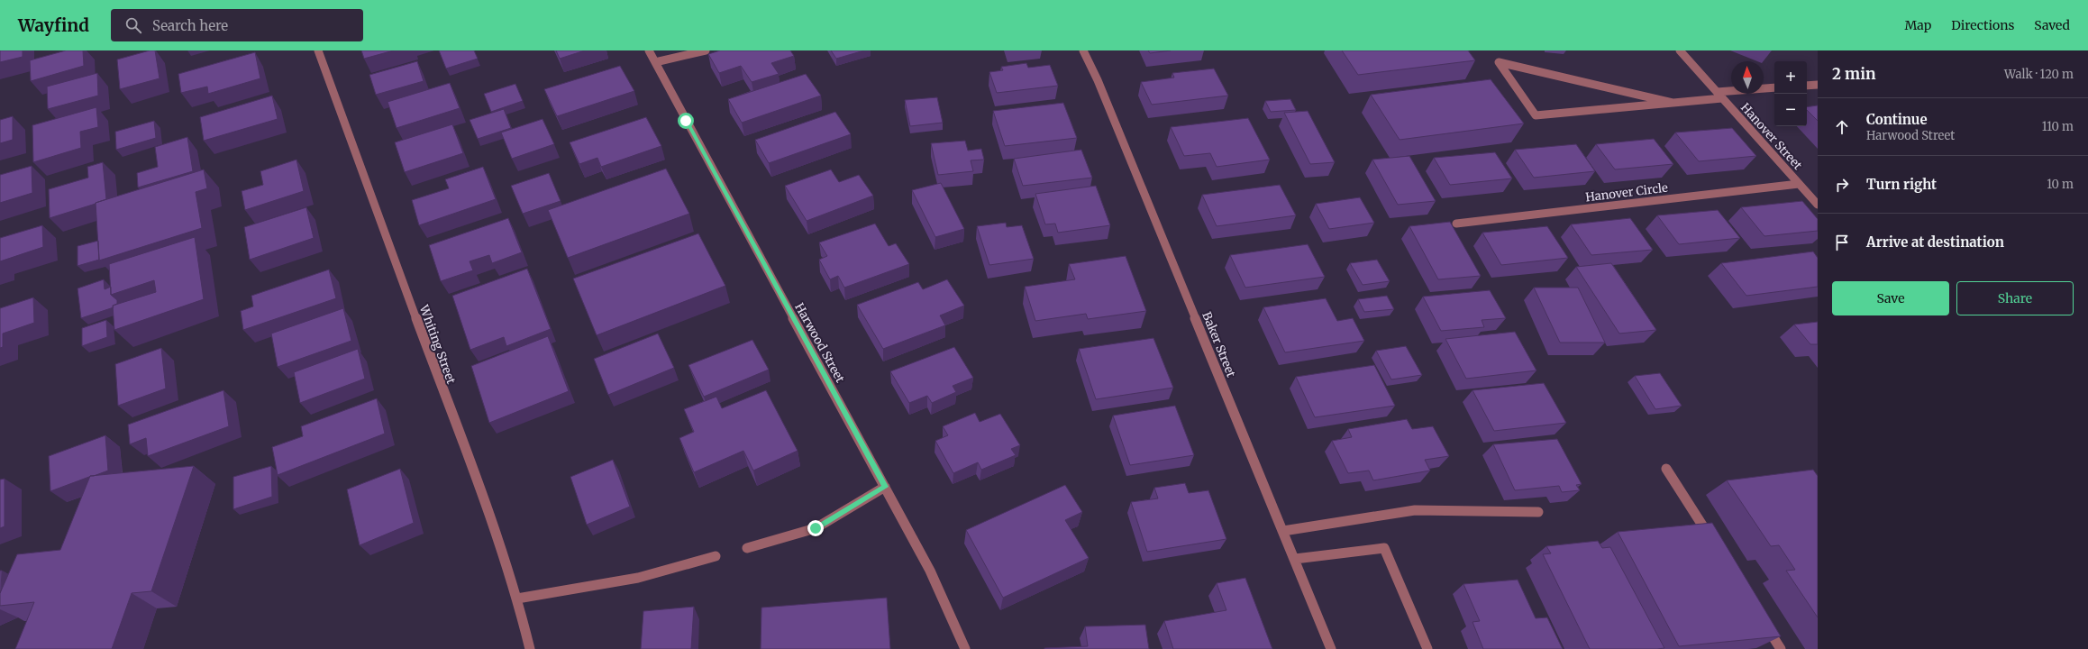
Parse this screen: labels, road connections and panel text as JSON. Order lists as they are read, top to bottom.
{
  "streets": {
    "street": [
      "Hanover Street",
      "Hanover Circle",
      "Harwood Street",
      "Whiting Street",
      "Baker Street"
    ]
  },
  "crossings": [
    ["Hanover Street", "Hanover Circle"]
  ],
  "north": "top",
  "page": {
    "header": "Wayfind",
    "search": "Search here",
    "nav": ["Map", "Directions", "Saved"],
    "heading": ["2 min", "Walk · 120 m"],
    "map_buttons": ["+", "−"],
    "list": [
      ["Continue", "Harwood Street", "110 m"],
      ["Turn right", "10 m"],
      "Arrive at destination"
    ],
    "buttons": ["Save", "Share"]
  }
}
